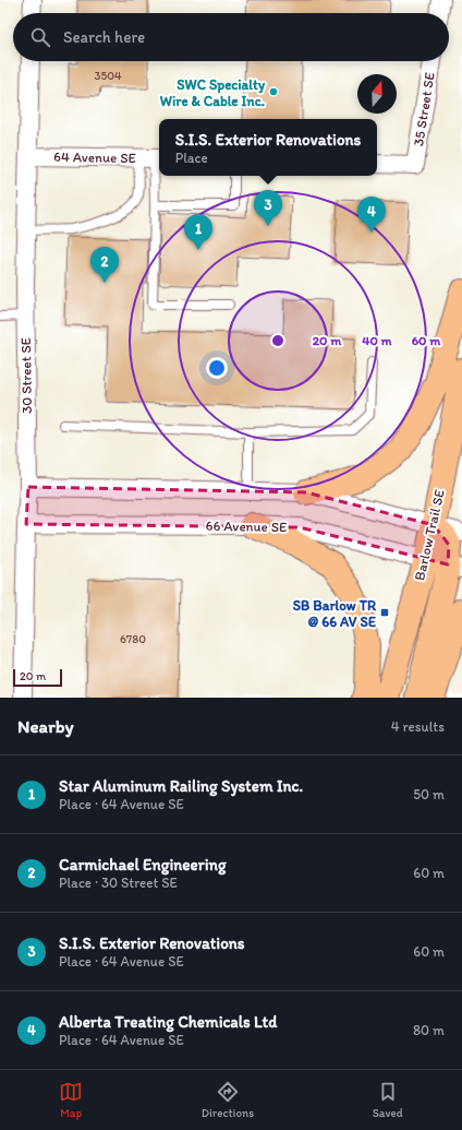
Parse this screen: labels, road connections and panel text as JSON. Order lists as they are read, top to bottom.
{
  "streets": {
    "main road": ["Barlow Trail SE"],
    "street": [
      "35 Street SE",
      "64 Avenue SE",
      "30 Street SE",
      "66 Avenue SE"
    ]
  },
  "crossings": [
    ["64 Avenue SE", "30 Street SE"],
    ["30 Street SE", "66 Avenue SE"],
    ["66 Avenue SE", "Barlow Trail SE"]
  ],
  "places": {
    "other": ["SWC Specialty Wire & Cable Inc."],
    "transit": ["SB Barlow TR @ 66 AV SE"]
  },
  "house_numbers": ["3504", "6780"],
  "scale_bar": "20 m",
  "north": "top",
  "page": {
    "search": "Search here",
    "popup": ["S.I.S. Exterior Renovations", "Place"],
    "pins": [
      "3",
      "4",
      "1",
      "2"
    ],
    "scale": "20 m",
    "heading": ["Nearby", "4 results"],
    "list": [
      {
        "mark": "1",
        "name": "Star Aluminum Railing System Inc.",
        "note": "Place · 64 Avenue SE",
        "value": "50 m"
      },
      {
        "mark": "2",
        "name": "Carmichael Engineering",
        "note": "Place · 30 Street SE",
        "value": "60 m"
      },
      {
        "mark": "3",
        "name": "S.I.S. Exterior Renovations",
        "note": "Place · 64 Avenue SE",
        "value": "60 m"
      },
      {
        "mark": "4",
        "name": "Alberta Treating Chemicals Ltd",
        "note": "Place · 64 Avenue SE",
        "value": "80 m"
      }
    ],
    "nav": ["Map", "Directions", "Saved"]
  },
  "rings": ["20 m", "40 m", "60 m"]
}
